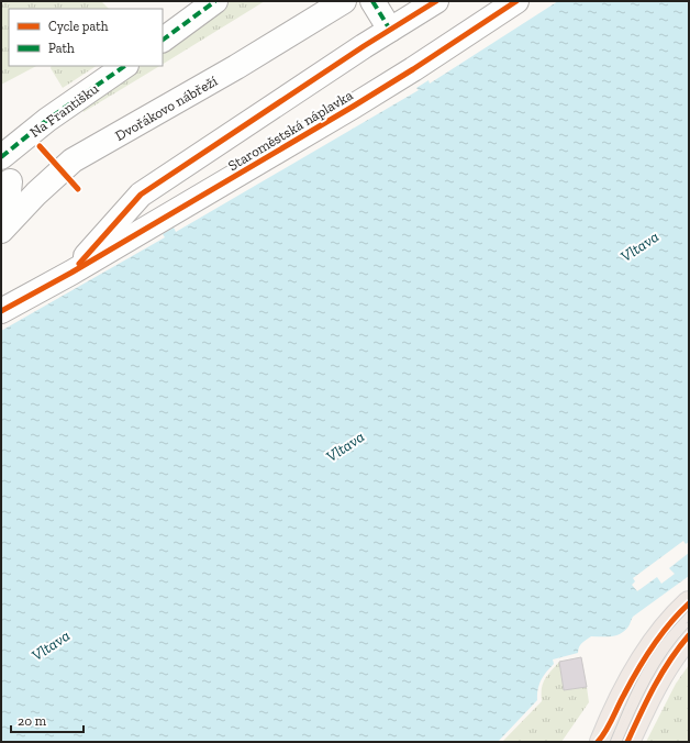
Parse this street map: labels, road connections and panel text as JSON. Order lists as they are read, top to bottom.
{
  "streets": {
    "street": ["Dvořákovo nábřeží", "Na Františku", "Staroměstská náplavka"]
  },
  "water": ["Vltava"],
  "legend": ["Cycle path", "Path"],
  "scale_bar": "20 m"
}
